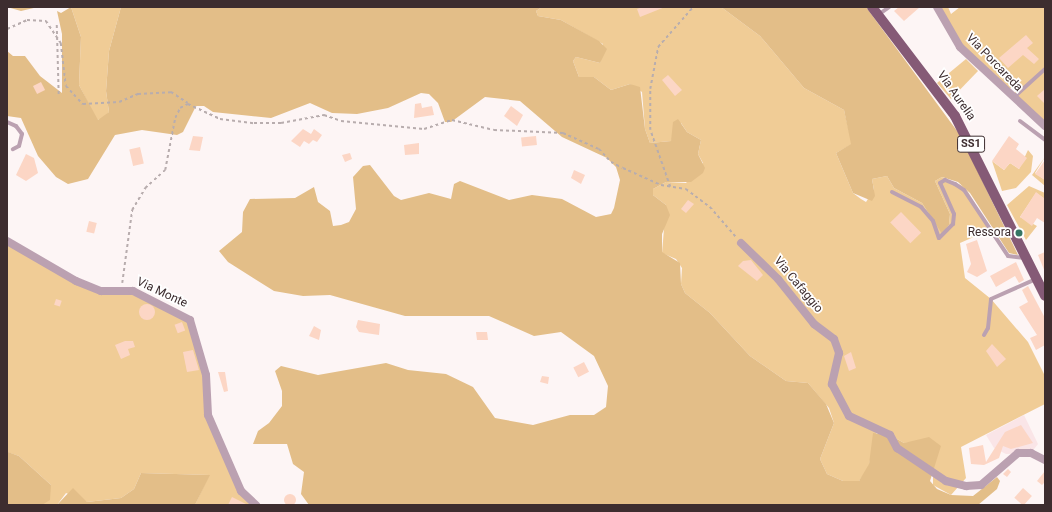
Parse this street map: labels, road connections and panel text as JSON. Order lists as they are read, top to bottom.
{
  "streets": {
    "main road": ["Via Aurelia", "SS1"],
    "street": ["Via Porcareda", "Via Cafaggio", "Via Monte"]
  },
  "places": ["Ressora"]
}
